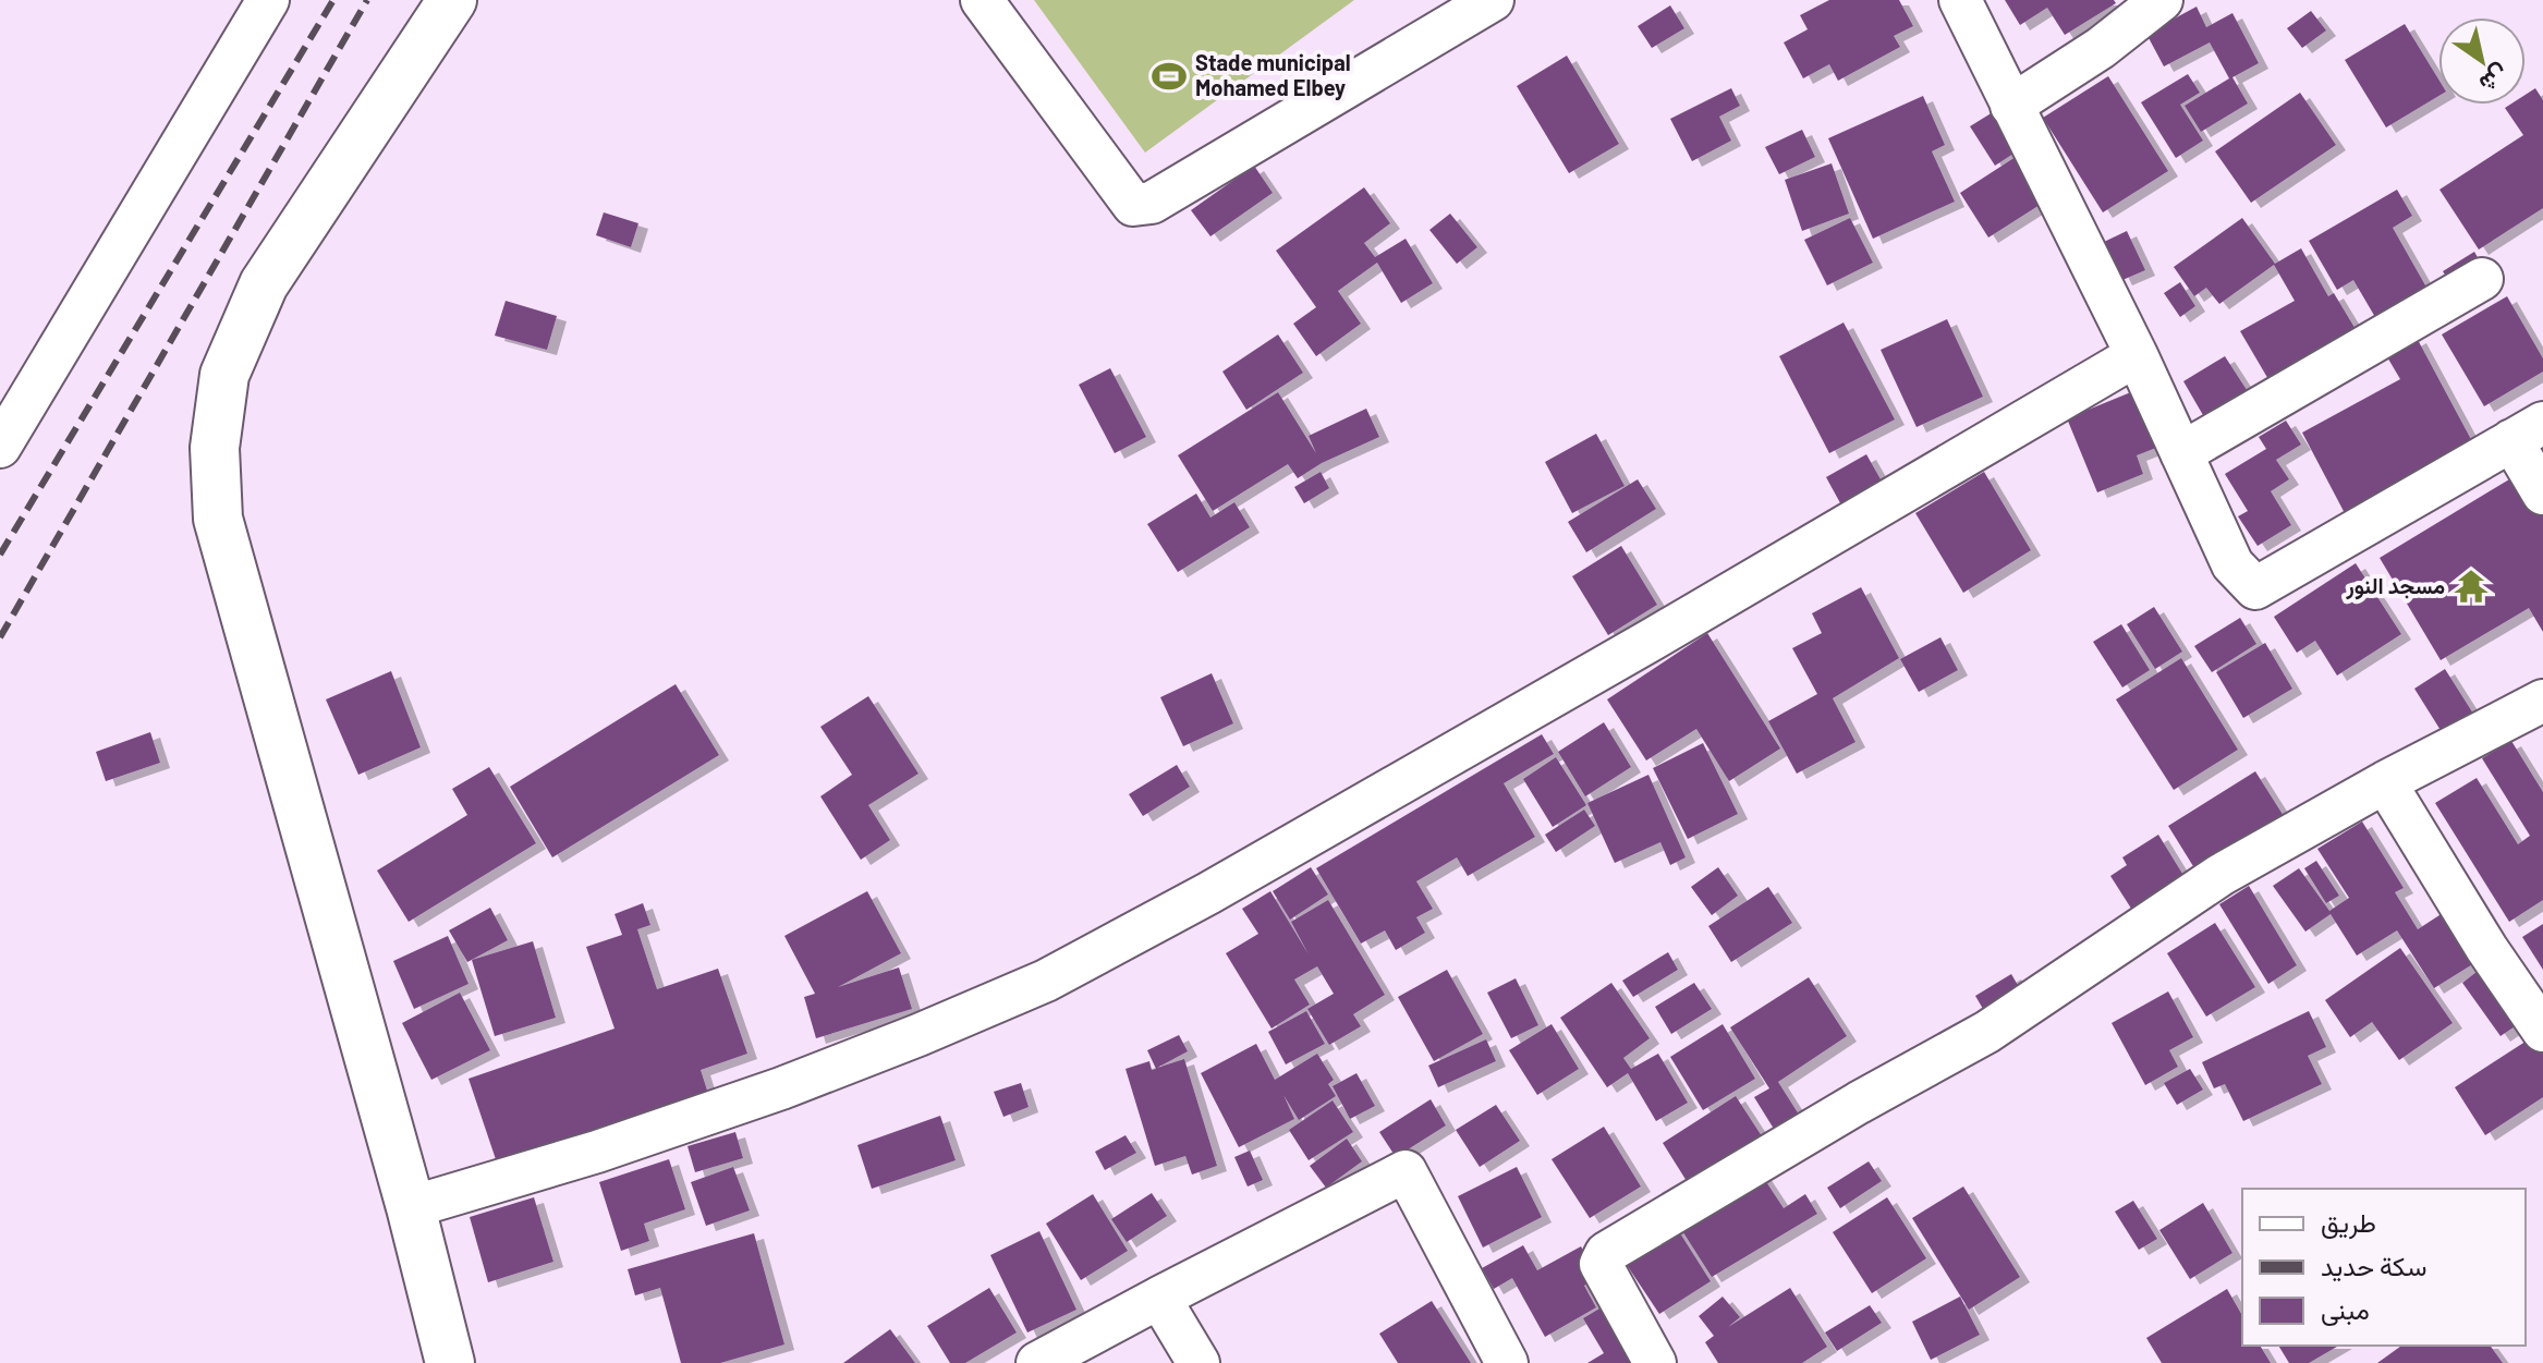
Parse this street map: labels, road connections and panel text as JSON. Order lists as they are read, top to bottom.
{
  "places": {
    "sports": ["Stade municipal Mohamed Elbey"],
    "temple": ["مسجد النور"]
  },
  "legend": ["طريق", "سكة حديد", "مبنى"],
  "north": "bottom right"
}
